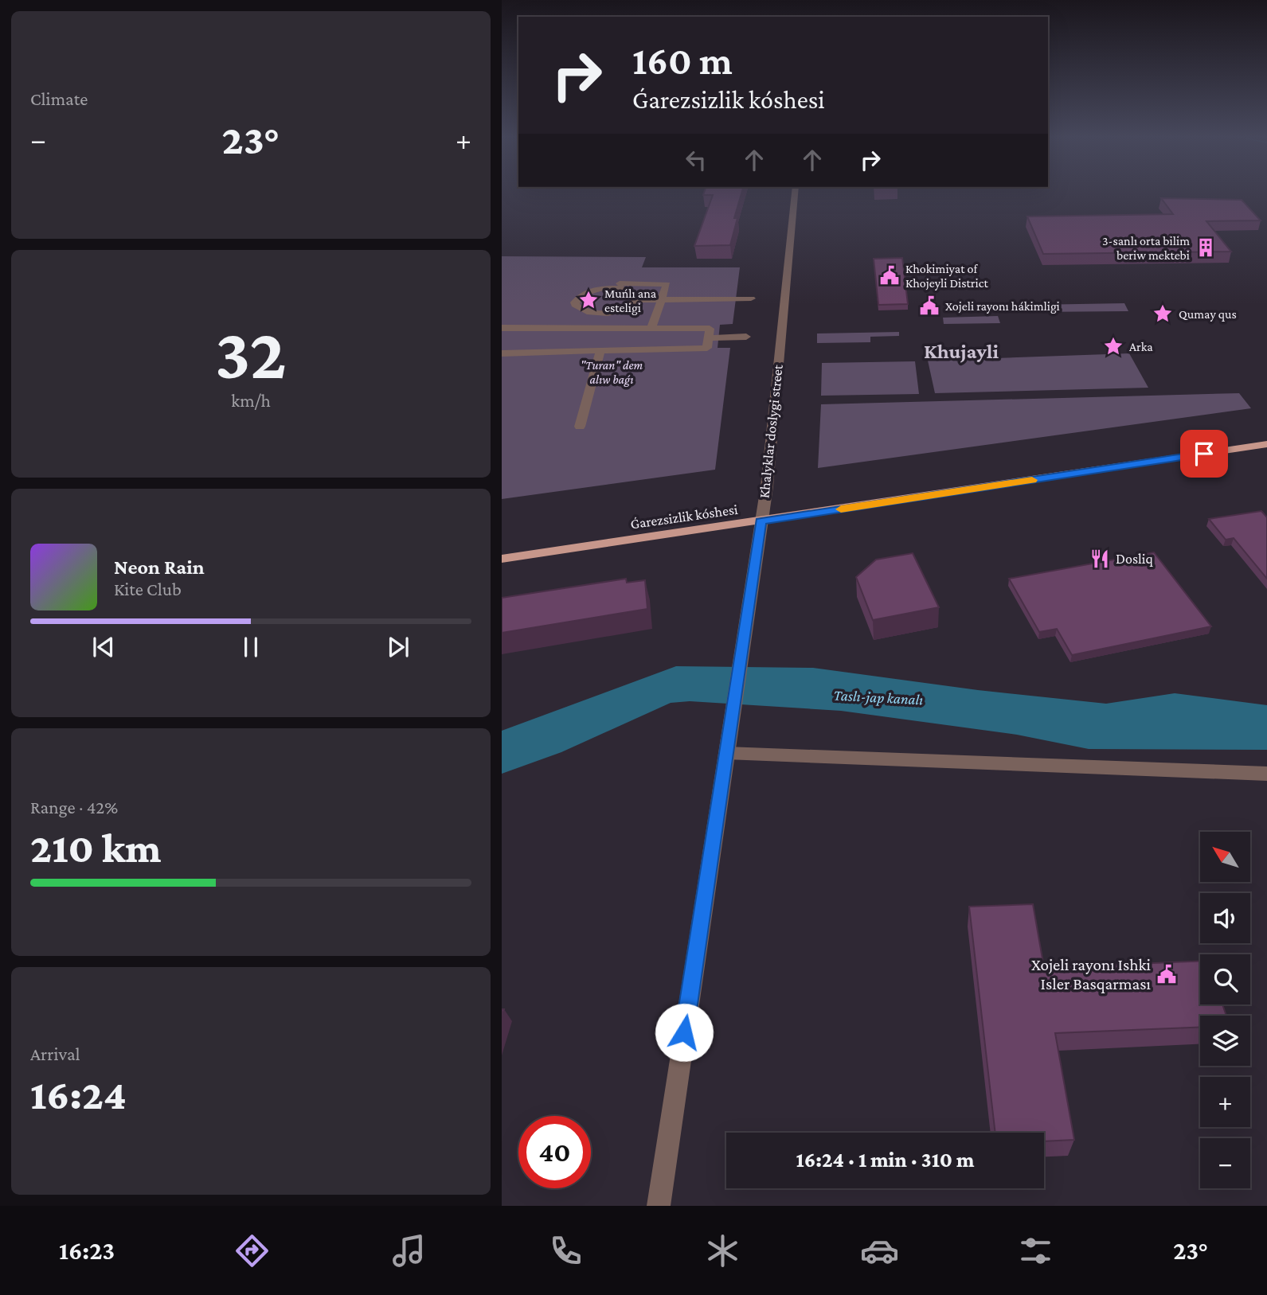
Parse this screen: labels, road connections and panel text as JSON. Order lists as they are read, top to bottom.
{
  "streets": {
    "main road": ["Ǵarezsizlik kóshesi"],
    "street": ["Khalyklar doslygi street"]
  },
  "crossings": [
    ["Khalyklar doslygi street", "Ǵarezsizlik kóshesi"]
  ],
  "districts": ["Khujayli"],
  "water": ["Taslı-jap kanalı"],
  "parks": ["\"Turan\" dem alıw baǵı"],
  "places": {
    "building": ["3-sanlı orta bilim beriw mektebi"],
    "public building": ["Khokimiyat of Khojeyli District", "Xojeli rayonı hákimligi", "Xojeli rayonı Ishki Isler Basqarması"],
    "place": ["Muńlı ana esteligi", "Qumay qus", "Arka"],
    "restaurant": ["Dosliq"]
  },
  "north": "top left",
  "page": {
    "tile": [
      "Climate",
      ["32", "km/h"],
      ["Range · 42%", "210 km"],
      ["Arrival", "16:24"]
    ],
    "turn": ["160 m", "Ǵarezsizlik kóshesi"],
    "heat": ["−", "23°", "+"],
    "song": ["Neon Rain", "Kite Club"],
    "map_buttons": ["+", "−"],
    "limit": "40",
    "trip": "16:24 · 1 min · 310 m",
    "tabs": ["16:23", "23°"]
  }
}
